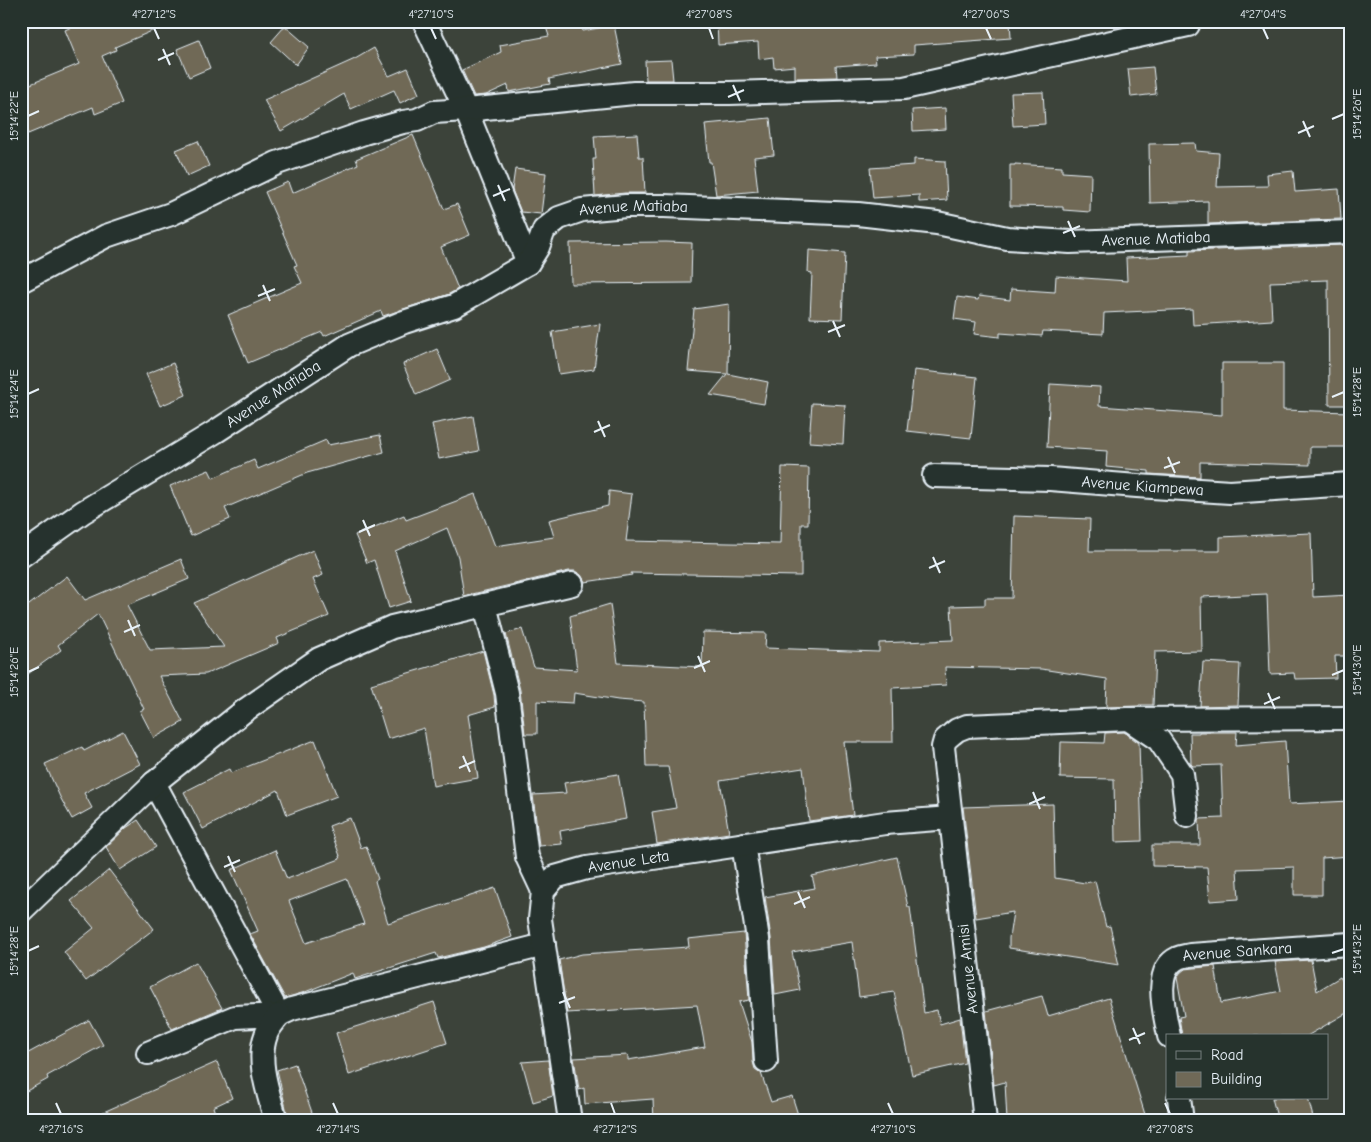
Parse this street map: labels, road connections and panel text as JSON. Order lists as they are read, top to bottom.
{
  "streets": {
    "street": [
      "Avenue Matiaba",
      "Avenue Kiampewa",
      "Avenue Leta",
      "Avenue Sankara",
      "Avenue Amisi"
    ]
  },
  "crossings": [
    ["Avenue Leta", "Avenue Amisi"]
  ],
  "legend": ["Road", "Building"],
  "coordinates": [
    "4°27'12\"S",
    "4°27'10\"S",
    "4°27'08\"S",
    "4°27'06\"S",
    "4°27'04\"S",
    "15°14'26\"E",
    "15°14'22\"E",
    "15°14'28\"E",
    "15°14'24\"E",
    "15°14'30\"E",
    "15°14'32\"E",
    "4°27'16\"S",
    "4°27'14\"S"
  ]
}
